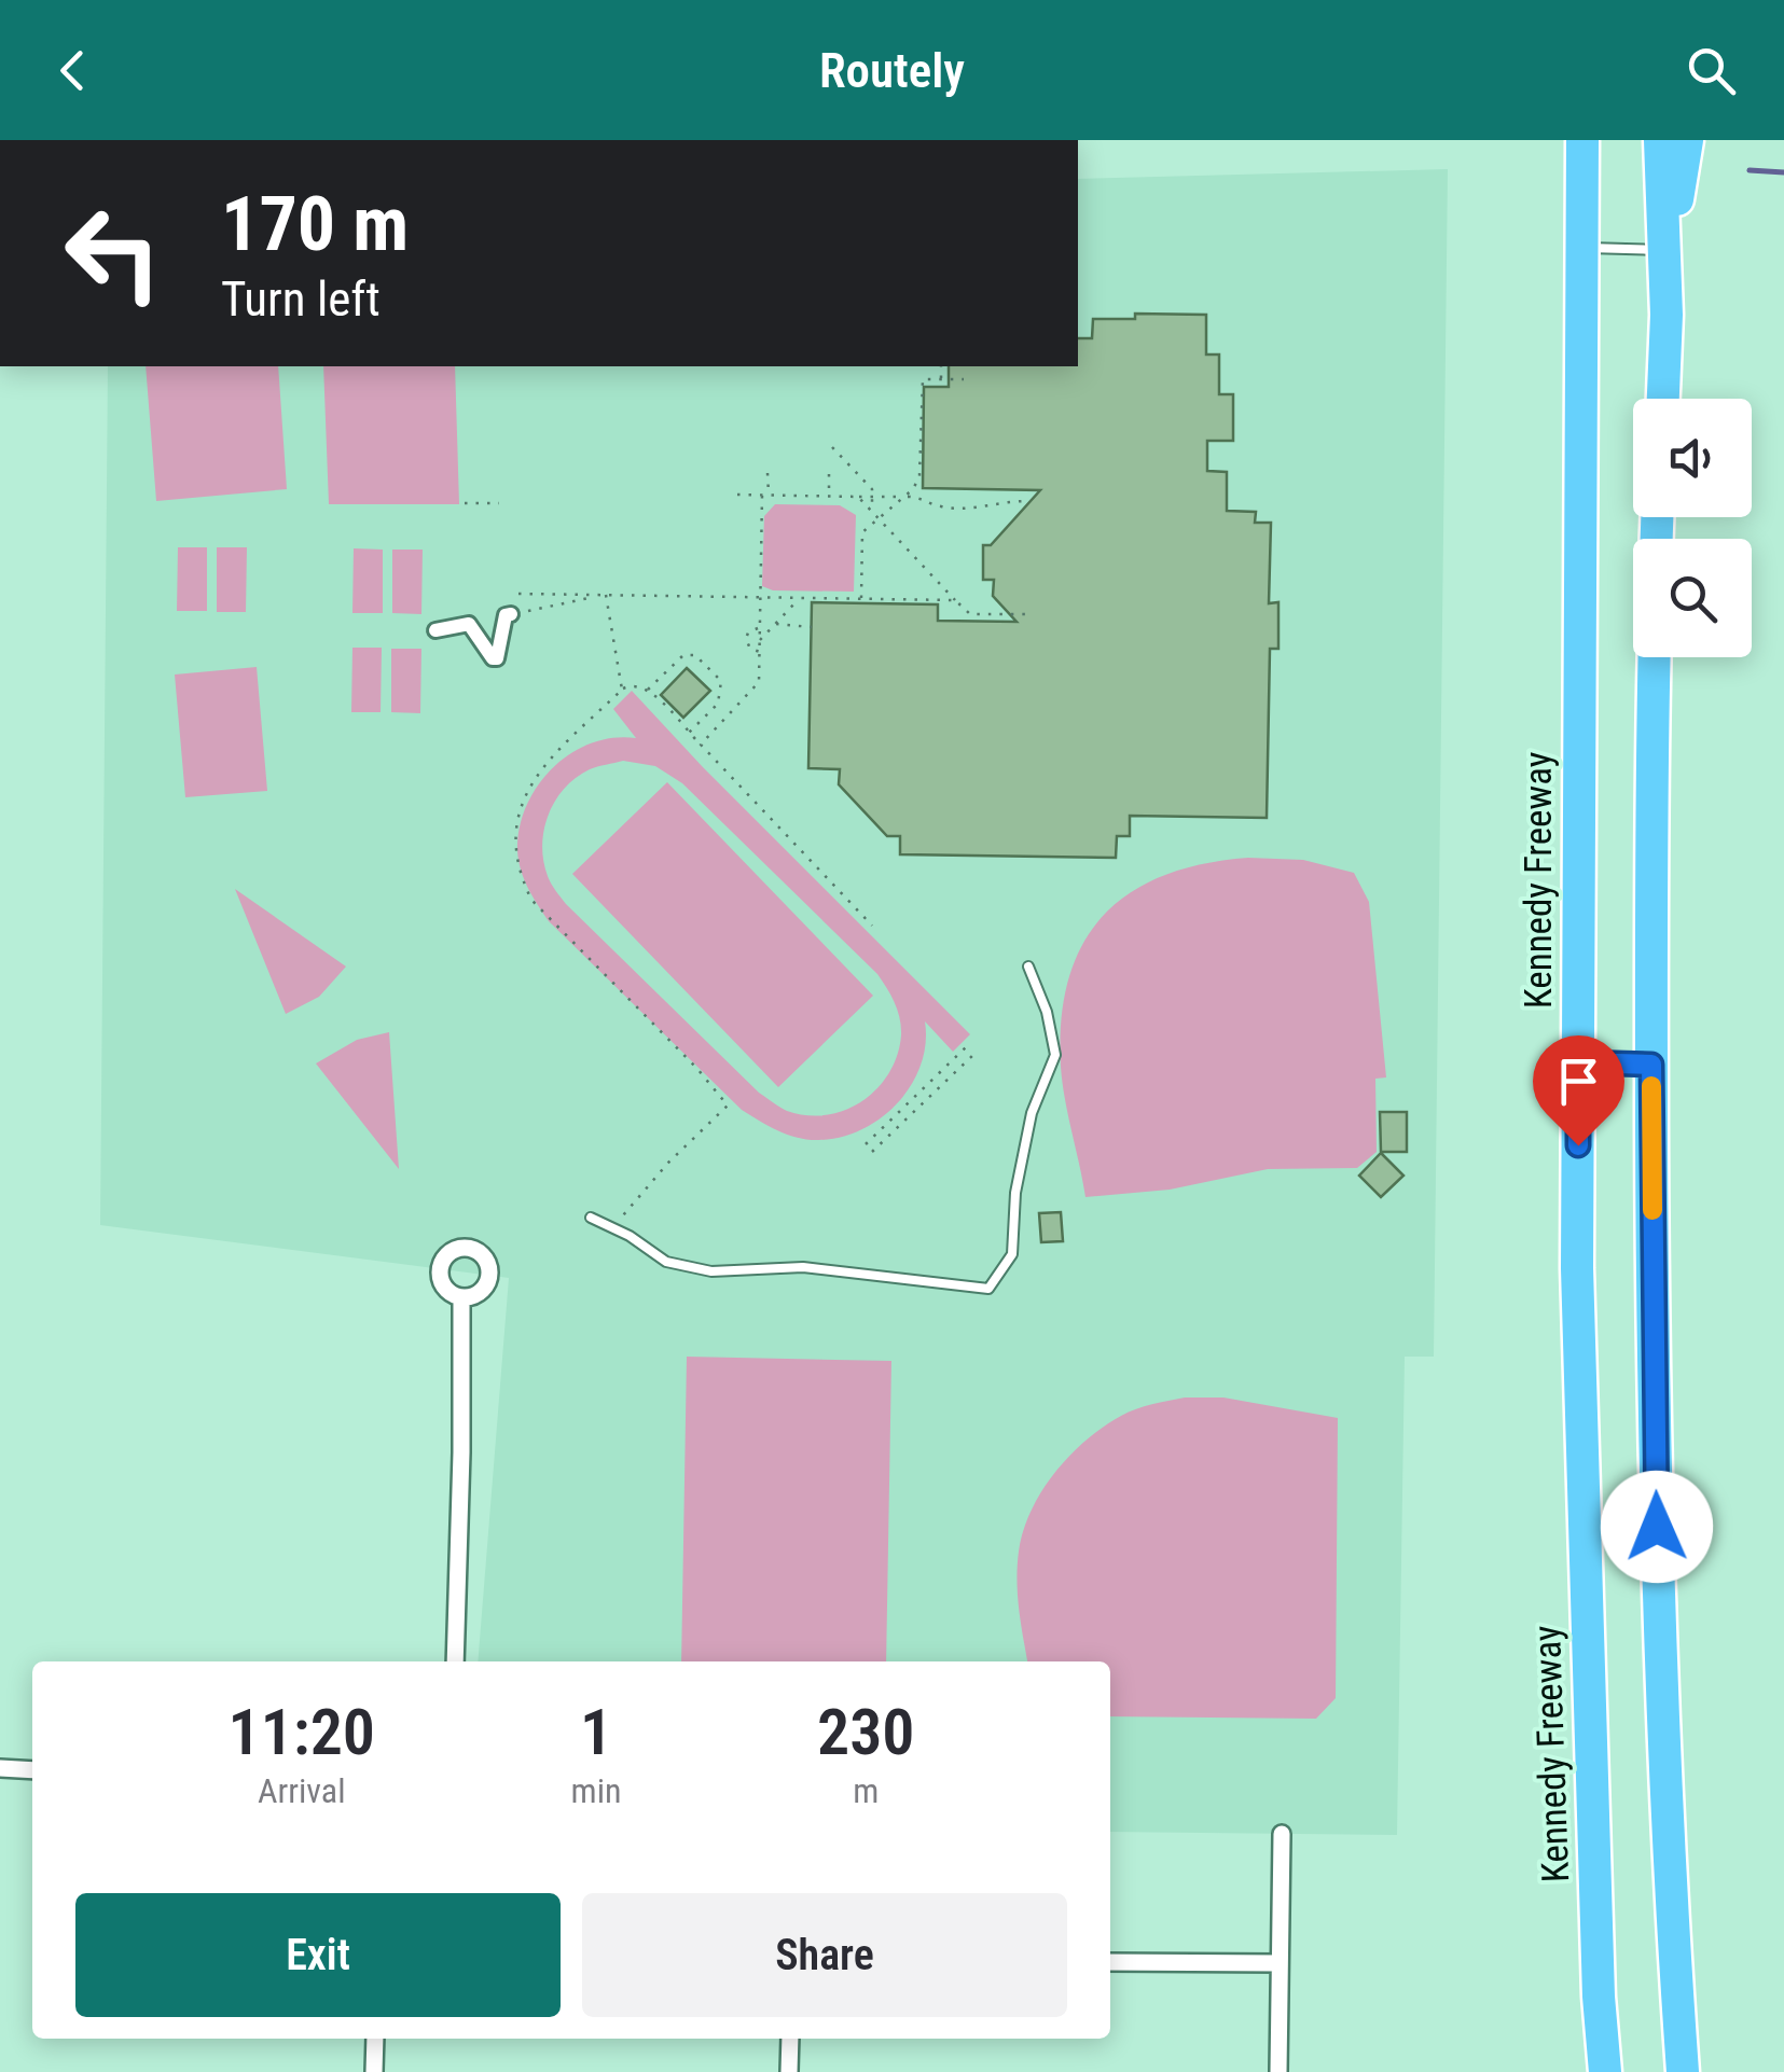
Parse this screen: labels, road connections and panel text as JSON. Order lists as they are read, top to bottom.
{
  "streets": {
    "highway": ["Kennedy Freeway"]
  },
  "page": {
    "header": "Routely",
    "turn": ["170 m", "Turn left"],
    "eta": [
      "11:20",
      "Arrival",
      "1",
      "min",
      "230",
      "m"
    ],
    "buttons": ["Exit", "Share"]
  }
}
